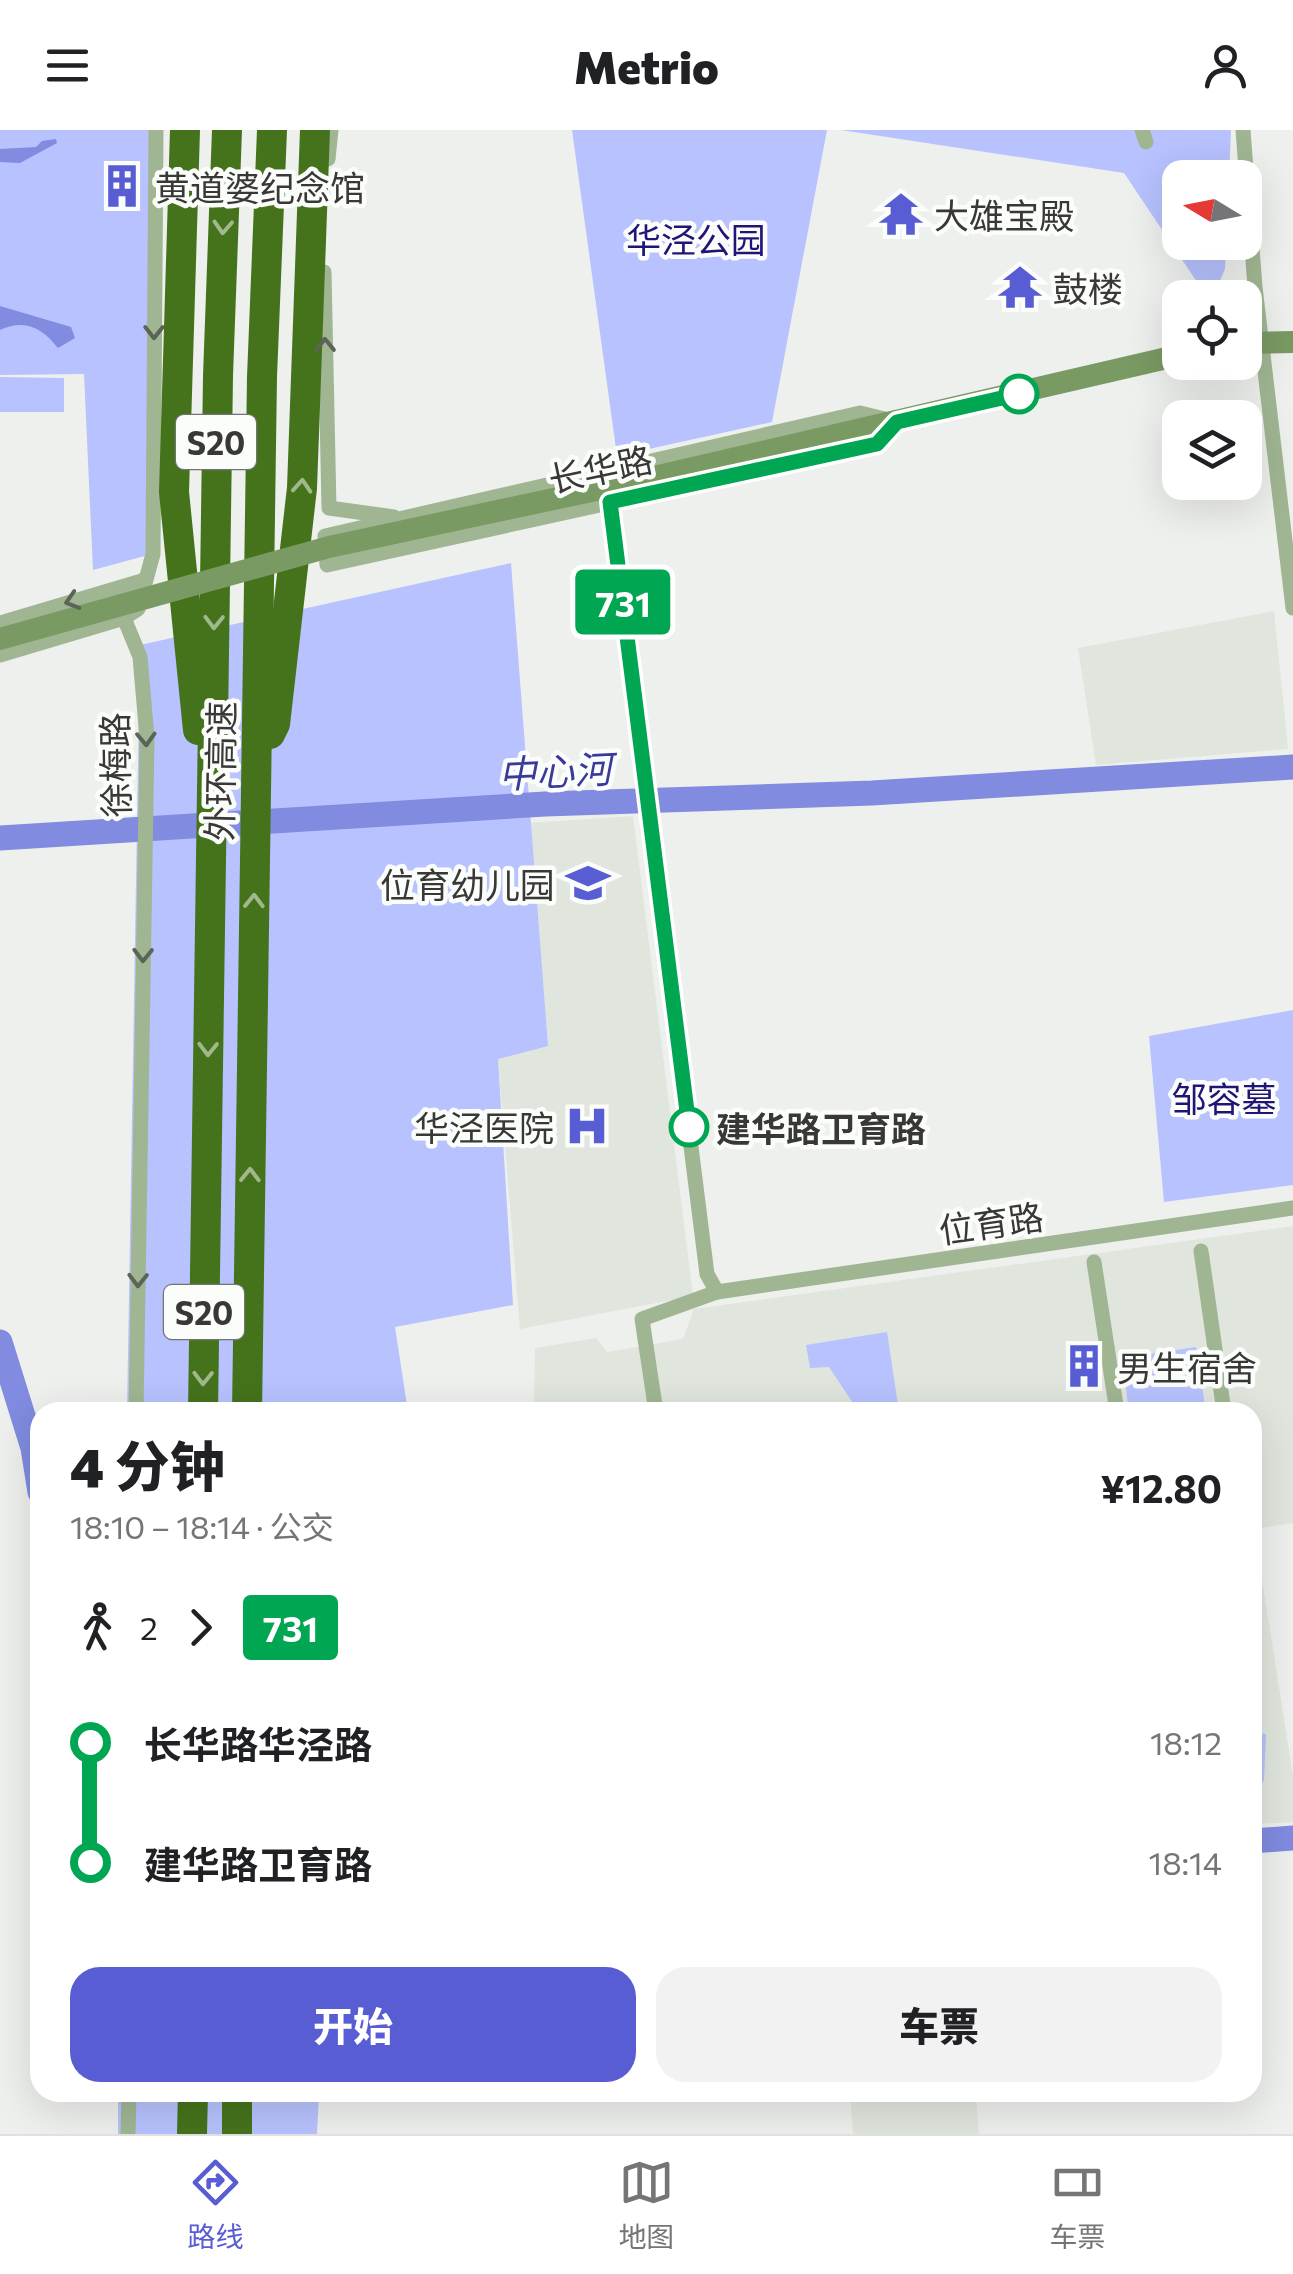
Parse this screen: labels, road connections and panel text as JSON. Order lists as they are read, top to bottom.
{
  "streets": {
    "highway": ["S20", "外环高速"],
    "street": ["长华路", "徐梅路", "位育路"]
  },
  "one_way": ["徐梅路"],
  "water": ["中心河"],
  "parks": ["华泾公园", "邹容墓"],
  "places": {
    "building": ["黄道婆纪念馆", "男生宿舍"],
    "temple": ["大雄宝殿", "鼓楼"],
    "school or university": ["位育幼儿园"],
    "hospital": ["华泾医院"],
    "other": ["建华路卫育路"]
  },
  "lines": ["bus line 731"],
  "north": "left",
  "page": {
    "header": "Metrio",
    "on_map": "731",
    "heading": ["4 分钟", "18:10 – 18:14 · 公交", "¥12.80"],
    "legs": ["2", "731"],
    "list": [
      {
        "name": "长华路华泾路",
        "value": "18:12"
      },
      {
        "name": "建华路卫育路",
        "value": "18:14"
      }
    ],
    "buttons": ["开始", "车票"],
    "tabs": ["路线", "地图", "车票"]
  }
}
